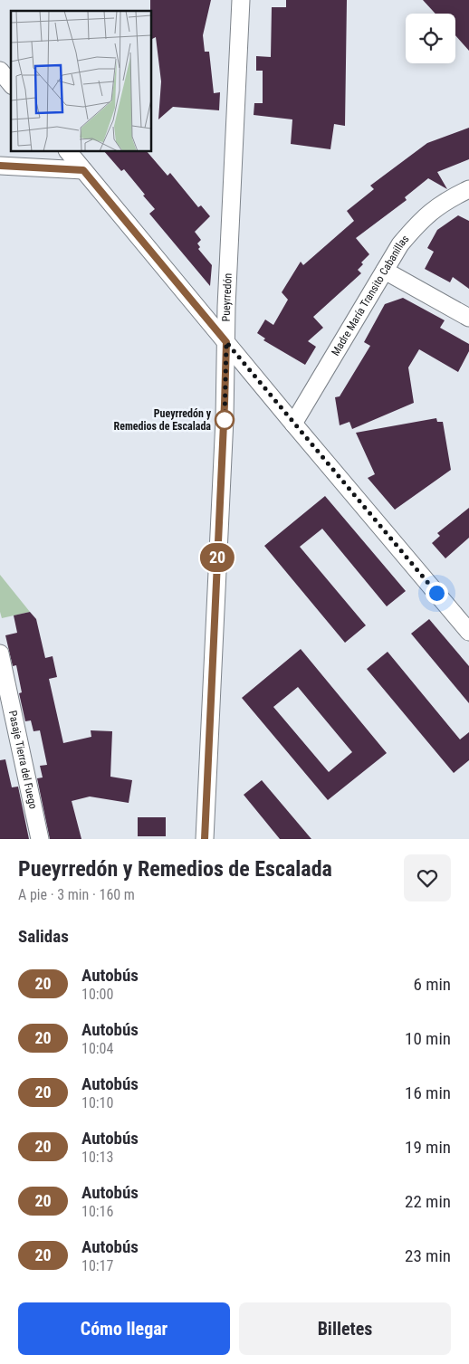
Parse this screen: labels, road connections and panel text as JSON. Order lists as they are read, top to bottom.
{
  "streets": {
    "street": ["Madre María Transito Cabanillas", "Pueyrredón", "Pasaje Tierra del Fuego"]
  },
  "places": ["Pueyrredón y Remedios de Escalada"],
  "lines": ["bus line 20"],
  "page": {
    "on_map": "20",
    "heading": [
      ["Pueyrredón y Remedios de Escalada", "A pie · 3 min · 160 m"],
      "Salidas"
    ],
    "list": [
      {
        "mark": "20",
        "name": "Autobús",
        "note": "10:00",
        "value": "6 min"
      },
      {
        "mark": "20",
        "name": "Autobús",
        "note": "10:04",
        "value": "10 min"
      },
      {
        "mark": "20",
        "name": "Autobús",
        "note": "10:10",
        "value": "16 min"
      },
      {
        "mark": "20",
        "name": "Autobús",
        "note": "10:13",
        "value": "19 min"
      },
      {
        "mark": "20",
        "name": "Autobús",
        "note": "10:16",
        "value": "22 min"
      },
      {
        "mark": "20",
        "name": "Autobús",
        "note": "10:17",
        "value": "23 min"
      }
    ],
    "buttons": ["Cómo llegar", "Billetes"]
  }
}
